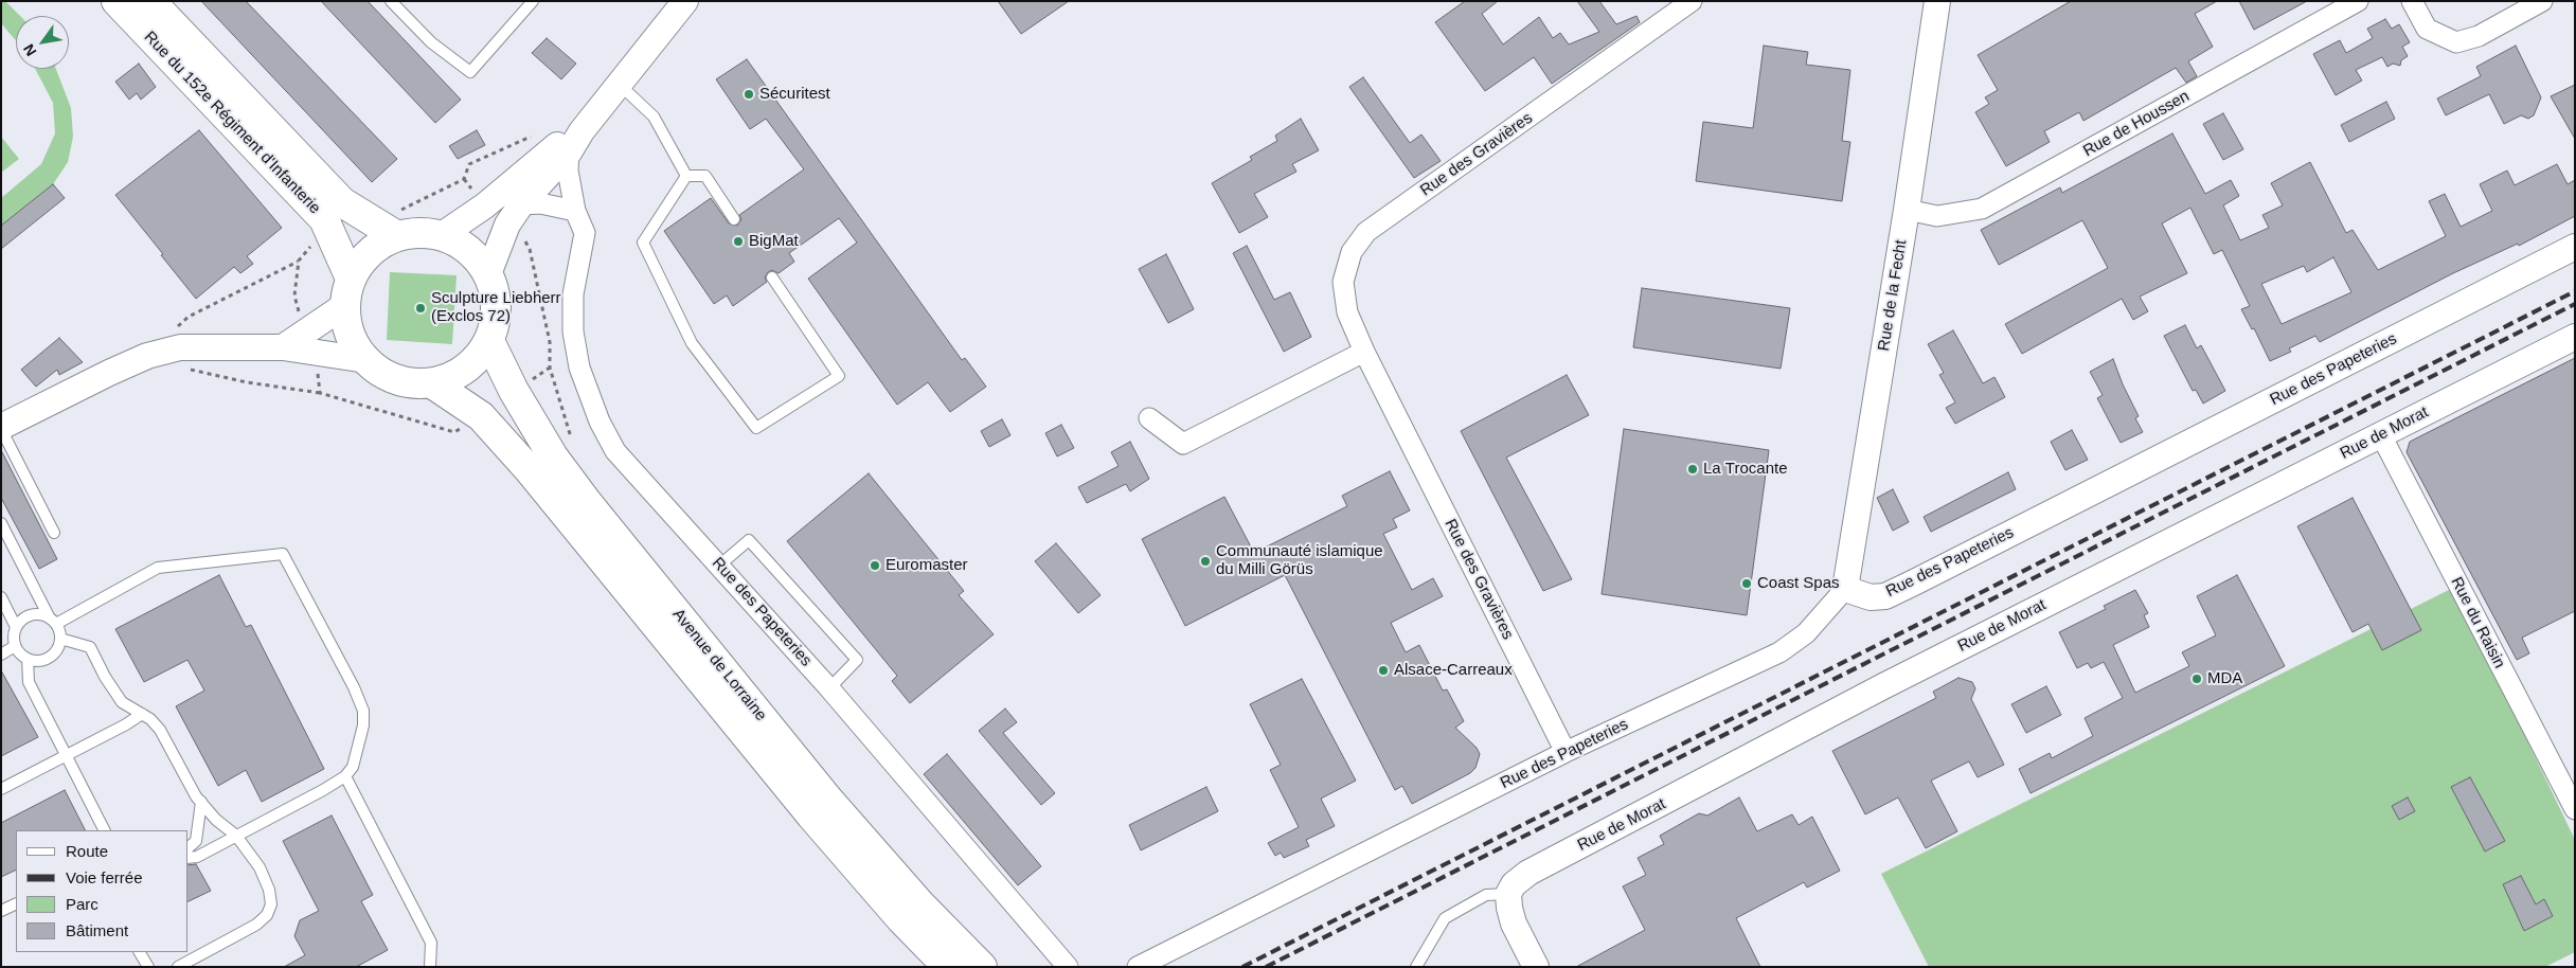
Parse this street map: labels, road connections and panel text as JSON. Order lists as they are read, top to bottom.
{
  "streets": {
    "main road": ["Rue du 152e Régiment d'Infanterie", "Avenue de Lorraine"],
    "street": [
      "Rue de Houssen",
      "Rue des Gravières",
      "Rue de la Fecht",
      "Rue des Papeteries",
      "Rue de Morat",
      "Rue du Raisin"
    ]
  },
  "crossings": [
    ["Rue du 152e Régiment d'Infanterie", "Avenue de Lorraine"],
    ["Rue de Houssen", "Rue de la Fecht"],
    ["Rue des Gravières", "Rue des Papeteries"],
    ["Rue de la Fecht", "Rue des Papeteries"],
    ["Rue de Morat", "Rue du Raisin"]
  ],
  "places": [
    "Sécuritest",
    "BigMat",
    "Sculpture Liebherr (Exclos 72)",
    "La Trocante",
    "Communauté islamique du Milli Görüs",
    "Euromaster",
    "Coast Spas",
    "Alsace-Carreaux",
    "MDA"
  ],
  "legend": [
    "Route",
    "Voie ferrée",
    "Parc",
    "Bâtiment"
  ],
  "north": "bottom left"
}
